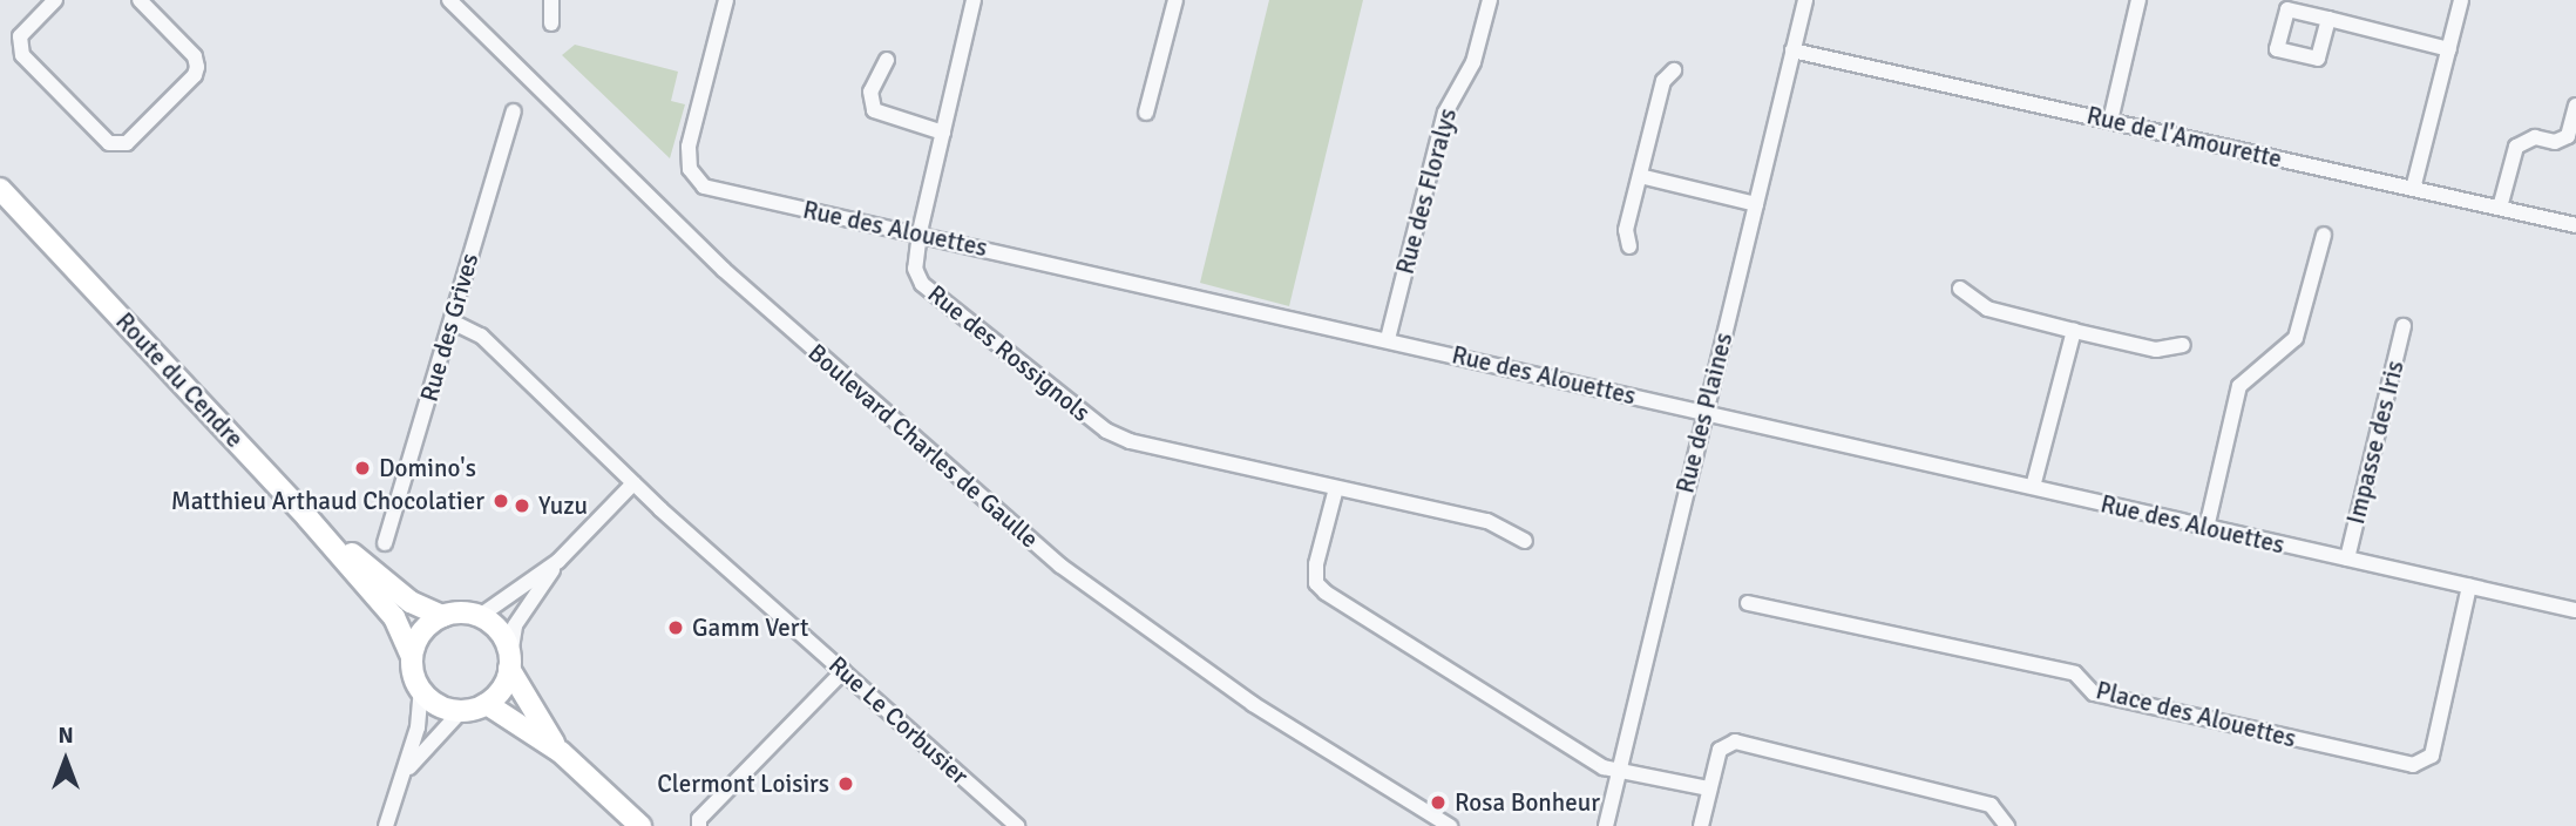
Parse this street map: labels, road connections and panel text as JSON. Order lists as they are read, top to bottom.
{
  "streets": {
    "main road": ["Route du Cendre"],
    "street": [
      "Rue de l'Amourette",
      "Rue des Floralys",
      "Rue des Alouettes",
      "Rue des Grives",
      "Rue des Rossignols",
      "Rue des Plaines",
      "Impasse des Iris",
      "Boulevard Charles de Gaulle",
      "Place des Alouettes",
      "Rue Le Corbusier"
    ]
  },
  "crossings": [
    ["Rue de l'Amourette", "Rue des Plaines"],
    ["Rue des Floralys", "Rue des Alouettes"],
    ["Rue des Alouettes", "Rue des Rossignols"],
    ["Rue des Alouettes", "Rue des Plaines"],
    ["Rue des Alouettes", "Impasse des Iris"],
    ["Rue des Alouettes", "Place des Alouettes"],
    ["Rue des Grives", "Rue Le Corbusier"]
  ],
  "places": [
    "Domino's",
    "Matthieu Arthaud Chocolatier",
    "Yuzu",
    "Gamm Vert",
    "Clermont Loisirs",
    "Rosa Bonheur"
  ],
  "north": "top"
}
